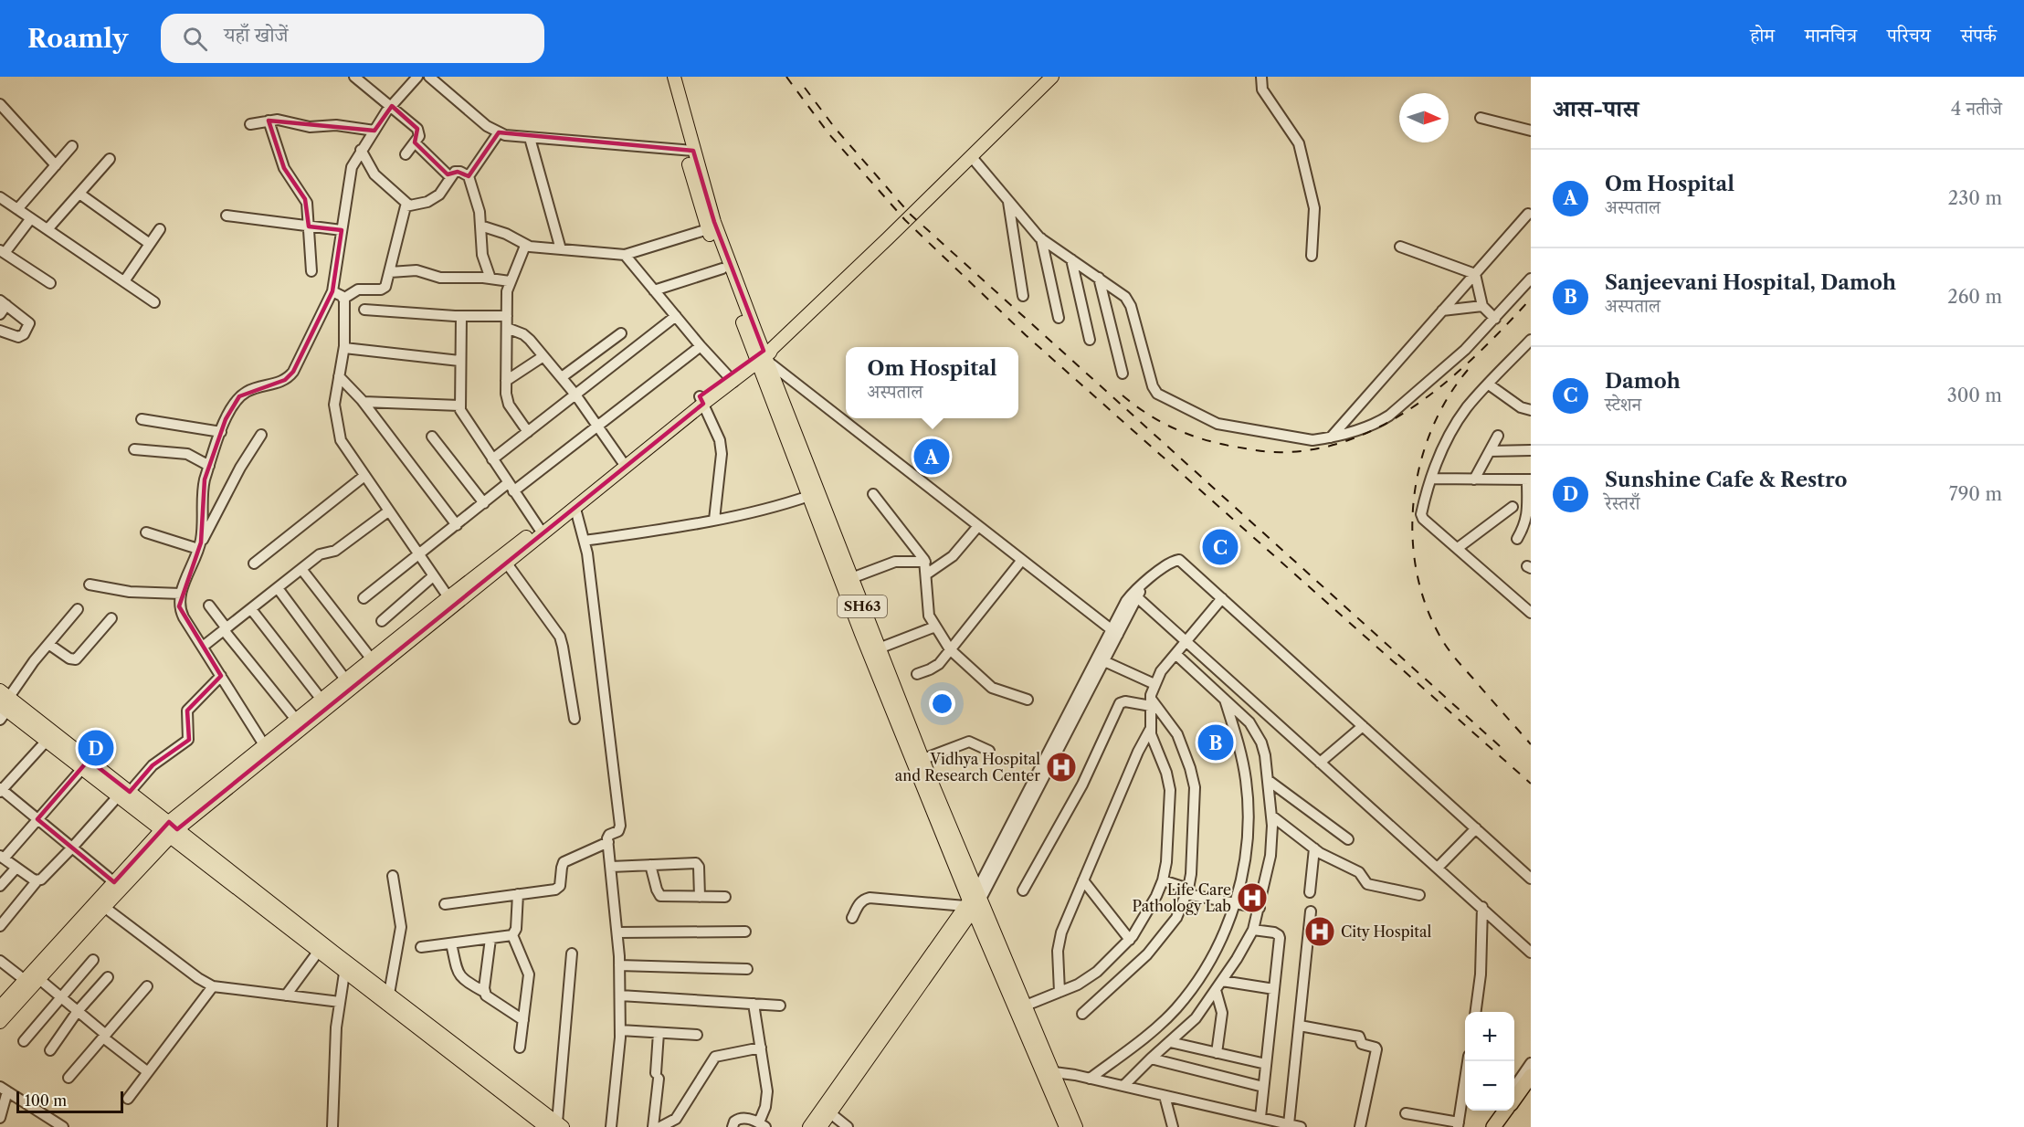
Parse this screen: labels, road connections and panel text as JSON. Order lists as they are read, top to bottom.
{
  "streets": {
    "main road": ["SH63"]
  },
  "places": {
    "hospital": ["Vidhya Hospital and Research Center", "Life Care Pathology Lab", "City Hospital"]
  },
  "scale_bar": "100 m",
  "north": "right",
  "page": {
    "header": "Roamly",
    "search": "यहाँ खोजें",
    "nav": [
      "होम",
      "मानचित्र",
      "परिचय",
      "संपर्क"
    ],
    "heading": ["आस-पास", "4 नतीजे"],
    "list": [
      {
        "mark": "A",
        "name": "Om Hospital",
        "note": "अस्पताल",
        "value": "230 m"
      },
      {
        "mark": "B",
        "name": "Sanjeevani Hospital, Damoh",
        "note": "अस्पताल",
        "value": "260 m"
      },
      {
        "mark": "C",
        "name": "Damoh",
        "note": "स्टेशन",
        "value": "300 m"
      },
      {
        "mark": "D",
        "name": "Sunshine Cafe & Restro",
        "note": "रेस्तराँ",
        "value": "790 m"
      }
    ],
    "popup": ["Om Hospital", "अस्पताल"],
    "pins": [
      "A",
      "C",
      "B",
      "D"
    ],
    "map_buttons": ["+", "−"],
    "scale": "100 m"
  }
}
